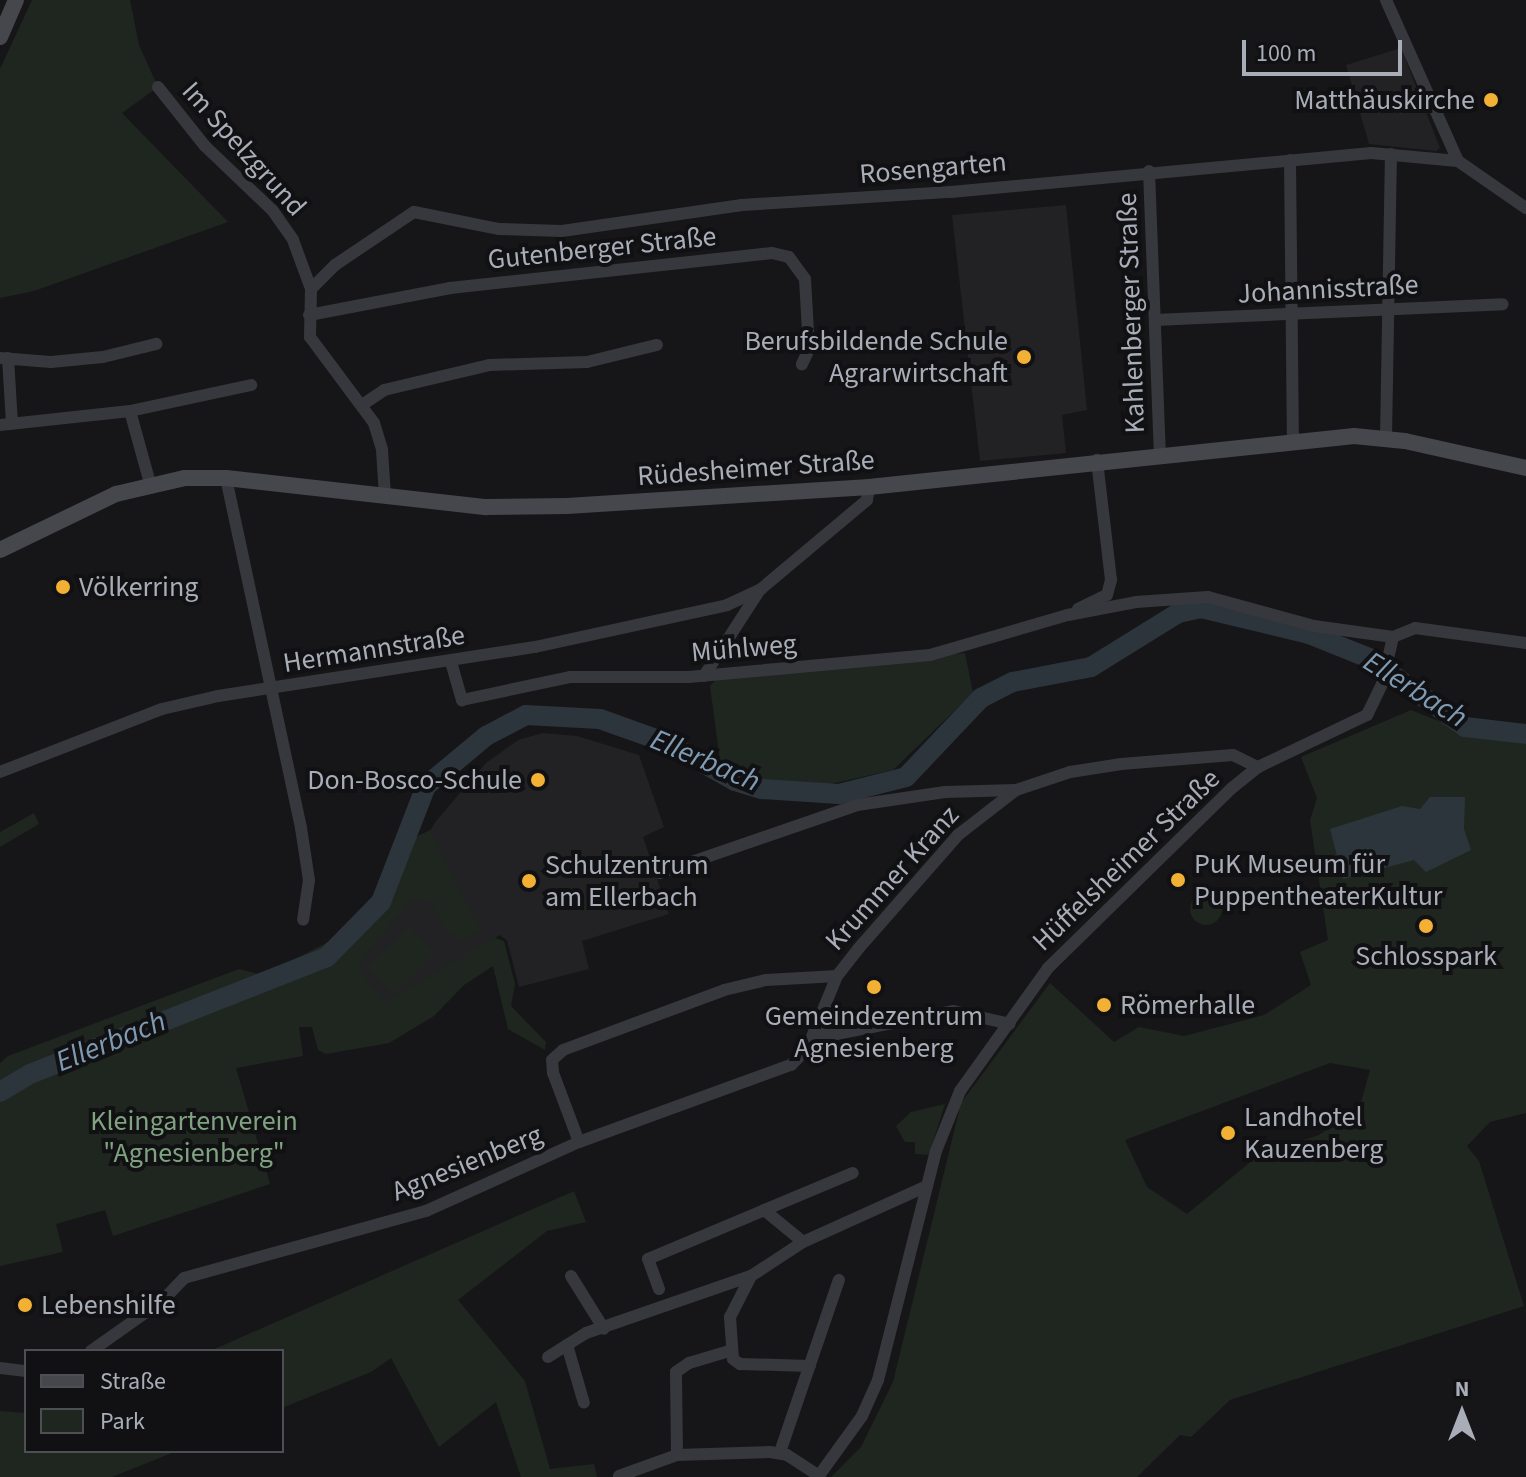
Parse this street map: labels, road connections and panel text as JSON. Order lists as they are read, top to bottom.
{
  "streets": {
    "street": [
      "Im Spelzgrund",
      "Rosengarten",
      "Gutenberger Straße",
      "Johannisstraße",
      "Kahlenberger Straße",
      "Rüdesheimer Straße",
      "Mühlweg",
      "Hermannstraße",
      "Hüffelsheimer Straße",
      "Krummer Kranz",
      "Agnesienberg"
    ]
  },
  "crossings": [
    ["Im Spelzgrund", "Rosengarten"],
    ["Im Spelzgrund", "Gutenberger Straße"],
    ["Im Spelzgrund", "Rüdesheimer Straße"],
    ["Rosengarten", "Kahlenberger Straße"],
    ["Johannisstraße", "Kahlenberger Straße"],
    ["Kahlenberger Straße", "Rüdesheimer Straße"],
    ["Rüdesheimer Straße", "Mühlweg"],
    ["Rüdesheimer Straße", "Hermannstraße"],
    ["Mühlweg", "Hermannstraße"],
    ["Mühlweg", "Hüffelsheimer Straße"],
    ["Hüffelsheimer Straße", "Krummer Kranz"],
    ["Krummer Kranz", "Agnesienberg"]
  ],
  "water": ["Ellerbach"],
  "parks": ["Kleingartenverein \"Agnesienberg\""],
  "places": [
    "Matthäuskirche",
    "Berufsbildende Schule Agrarwirtschaft",
    "Völkerring",
    "Don-Bosco-Schule",
    "PuK Museum für PuppentheaterKultur",
    "Schulzentrum am Ellerbach",
    "Schlosspark",
    "Gemeindezentrum Agnesienberg",
    "Römerhalle",
    "Landhotel Kauzenberg",
    "Lebenshilfe"
  ],
  "legend": ["Straße", "Park"],
  "scale_bar": "100 m",
  "north": "top"
}
